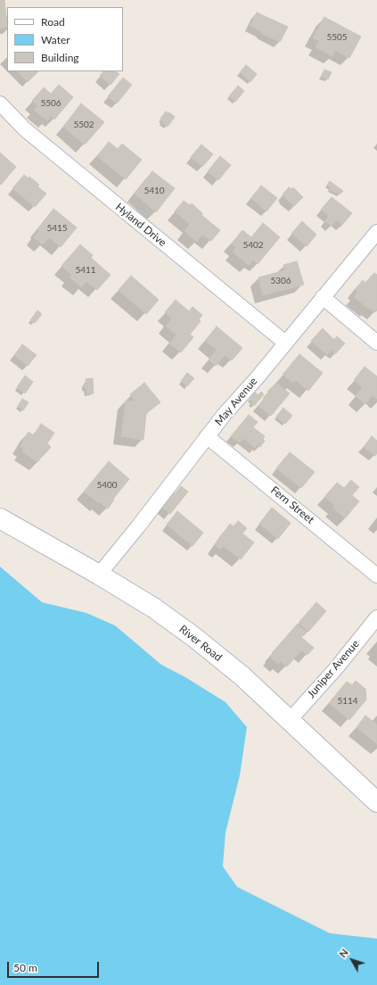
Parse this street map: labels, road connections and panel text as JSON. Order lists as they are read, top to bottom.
{
  "streets": {
    "street": [
      "Hyland Drive",
      "May Avenue",
      "Fern Street",
      "River Road",
      "Juniper Avenue"
    ]
  },
  "crossings": [
    ["Hyland Drive", "May Avenue"],
    ["May Avenue", "Fern Street"],
    ["May Avenue", "River Road"],
    ["River Road", "Juniper Avenue"]
  ],
  "house_numbers": [
    "5505",
    "5506",
    "5502",
    "5410",
    "5415",
    "5402",
    "5411",
    "5306",
    "5400",
    "5114"
  ],
  "legend": ["Road", "Water", "Building"],
  "scale_bar": "50 m",
  "north": "top left"
}
